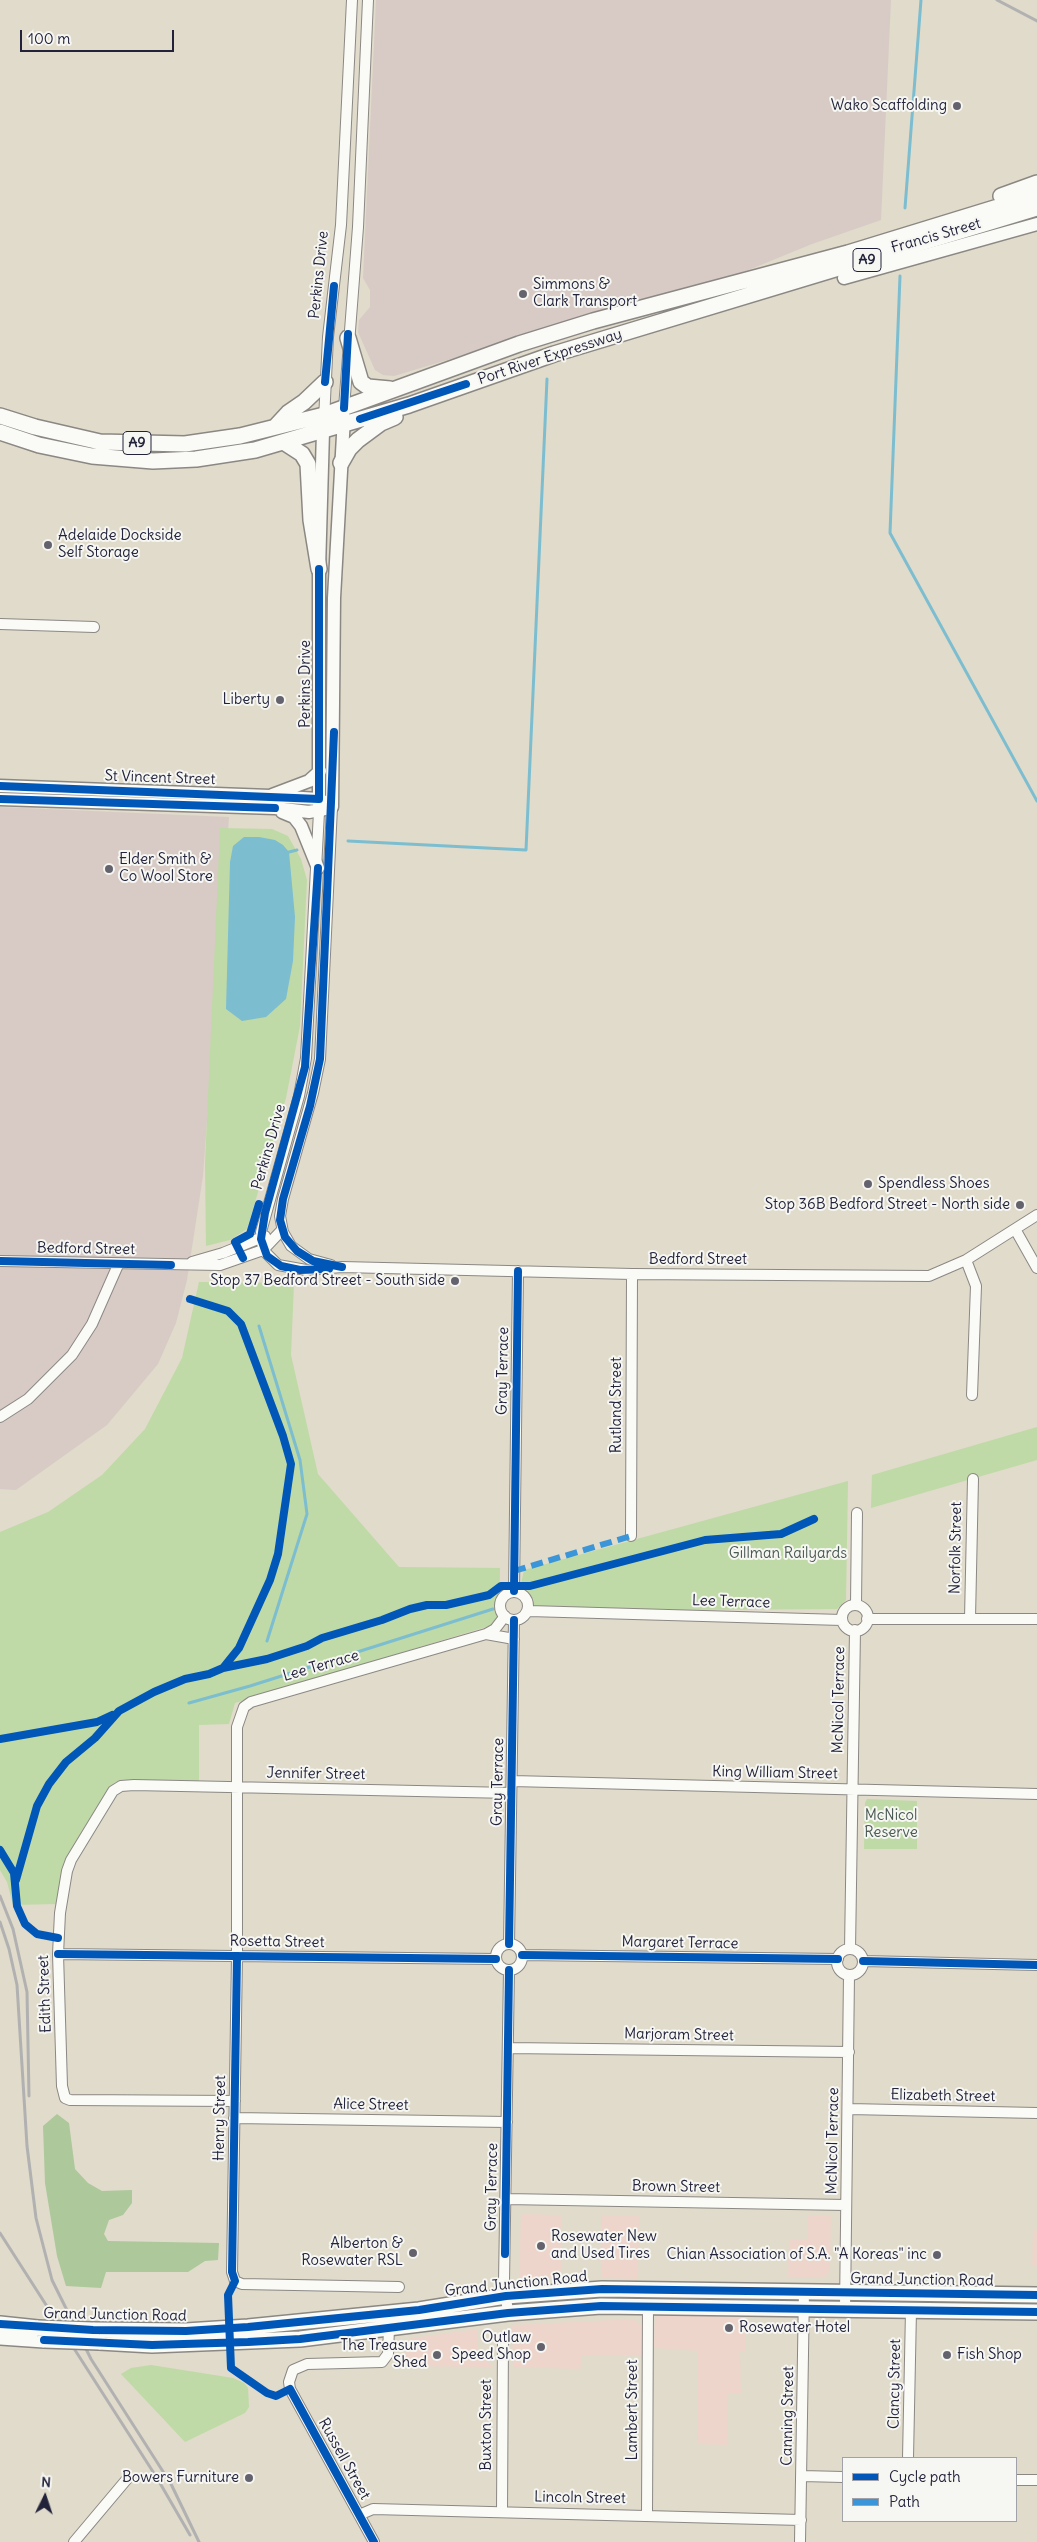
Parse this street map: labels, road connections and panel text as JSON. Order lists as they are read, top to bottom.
{
  "streets": {
    "highway": ["A9", "Port River Expressway", "Grand Junction Road"],
    "main road": ["Francis Street", "Perkins Drive", "St Vincent Street"],
    "street": [
      "Bedford Street",
      "Gray Terrace",
      "Rutland Street",
      "Norfolk Street",
      "Lee Terrace",
      "McNicol Terrace",
      "King William Street",
      "Jennifer Street",
      "Rosetta Street",
      "Margaret Terrace",
      "Edith Street",
      "Marjoram Street",
      "Elizabeth Street",
      "Alice Street",
      "Henry Street",
      "Brown Street",
      "Clancy Street",
      "Lambert Street",
      "Canning Street",
      "Buxton Street",
      "Russell Street",
      "Lincoln Street"
    ]
  },
  "crossings": [
    ["Perkins Drive", "Port River Expressway"],
    ["Perkins Drive", "St Vincent Street"],
    ["Perkins Drive", "Bedford Street"],
    ["Bedford Street", "Gray Terrace"],
    ["Bedford Street", "Rutland Street"],
    ["Gray Terrace", "Lee Terrace"],
    ["Gray Terrace", "King William Street"],
    ["Gray Terrace", "Jennifer Street"],
    ["Gray Terrace", "Rosetta Street"],
    ["Gray Terrace", "Margaret Terrace"],
    ["Gray Terrace", "Marjoram Street"],
    ["Gray Terrace", "Alice Street"],
    ["Gray Terrace", "Brown Street"],
    ["Gray Terrace", "Grand Junction Road"],
    ["Lee Terrace", "McNicol Terrace"],
    ["Lee Terrace", "Jennifer Street"],
    ["Lee Terrace", "Henry Street"],
    ["McNicol Terrace", "King William Street"],
    ["McNicol Terrace", "Margaret Terrace"],
    ["McNicol Terrace", "Marjoram Street"],
    ["McNicol Terrace", "Elizabeth Street"],
    ["McNicol Terrace", "Brown Street"],
    ["McNicol Terrace", "Grand Junction Road"],
    ["Jennifer Street", "Edith Street"],
    ["Jennifer Street", "Henry Street"],
    ["Rosetta Street", "Margaret Terrace"],
    ["Rosetta Street", "Edith Street"],
    ["Rosetta Street", "Henry Street"],
    ["Edith Street", "Henry Street"],
    ["Alice Street", "Henry Street"],
    ["Grand Junction Road", "Clancy Street"],
    ["Grand Junction Road", "Lambert Street"],
    ["Grand Junction Road", "Canning Street"],
    ["Grand Junction Road", "Russell Street"],
    ["Lambert Street", "Lincoln Street"],
    ["Canning Street", "Lincoln Street"],
    ["Buxton Street", "Lincoln Street"],
    ["Russell Street", "Lincoln Street"]
  ],
  "parks": ["Gillman Railyards", "McNicol Reserve"],
  "places": [
    "Wako Scaffolding",
    "Simmons & Clark Transport",
    "Adelaide Dockside Self Storage",
    "Liberty",
    "Elder Smith & Co Wool Store",
    "Spendless Shoes",
    "Stop 36B Bedford Street - North side",
    "Stop 37 Bedford Street - South side",
    "Rosewater New and Used Tires",
    "Alberton & Rosewater RSL",
    "Chian Association of S.A. \"A Koreas\" inc",
    "Rosewater Hotel",
    "Outlaw Speed Shop",
    "The Treasure Shed",
    "Fish Shop",
    "Bowers Furniture"
  ],
  "legend": ["Cycle path", "Path"],
  "scale_bar": "100 m",
  "north": "top"
}
